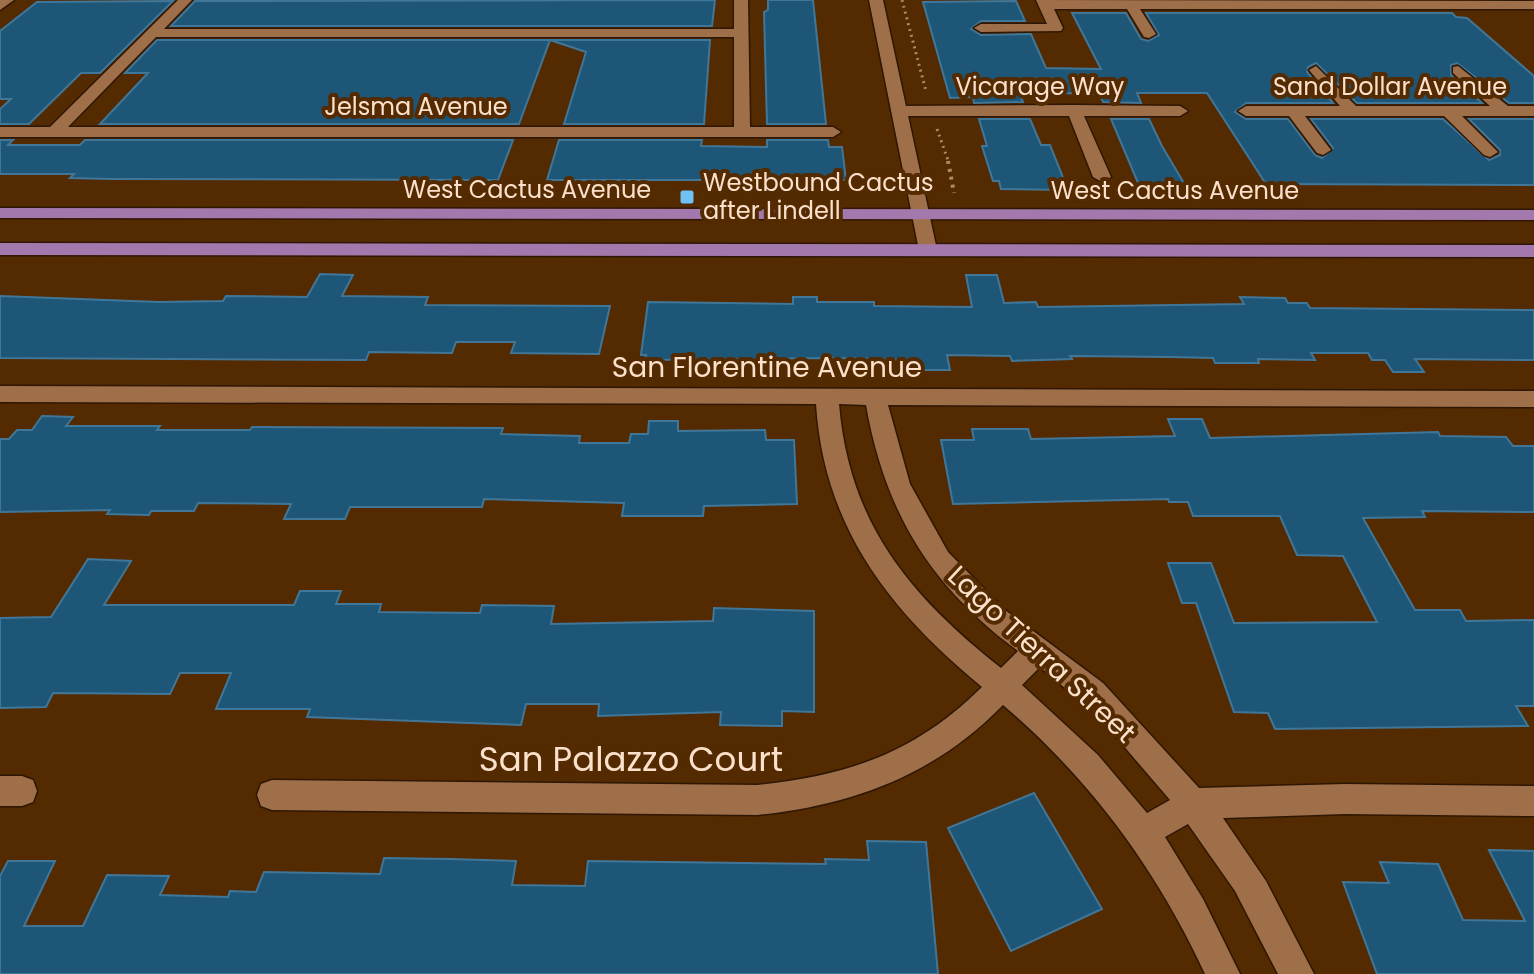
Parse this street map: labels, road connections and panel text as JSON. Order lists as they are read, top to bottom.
{
  "streets": {
    "main road": ["West Cactus Avenue"],
    "street": [
      "Vicarage Way",
      "Sand Dollar Avenue",
      "Jelsma Avenue",
      "San Florentine Avenue",
      "Lago Tierra Street",
      "San Palazzo Court"
    ]
  },
  "crossings": [
    ["San Florentine Avenue", "Lago Tierra Street"],
    ["Lago Tierra Street", "San Palazzo Court"]
  ],
  "places": {
    "transit": ["Westbound Cactus after Lindell"]
  }
}
